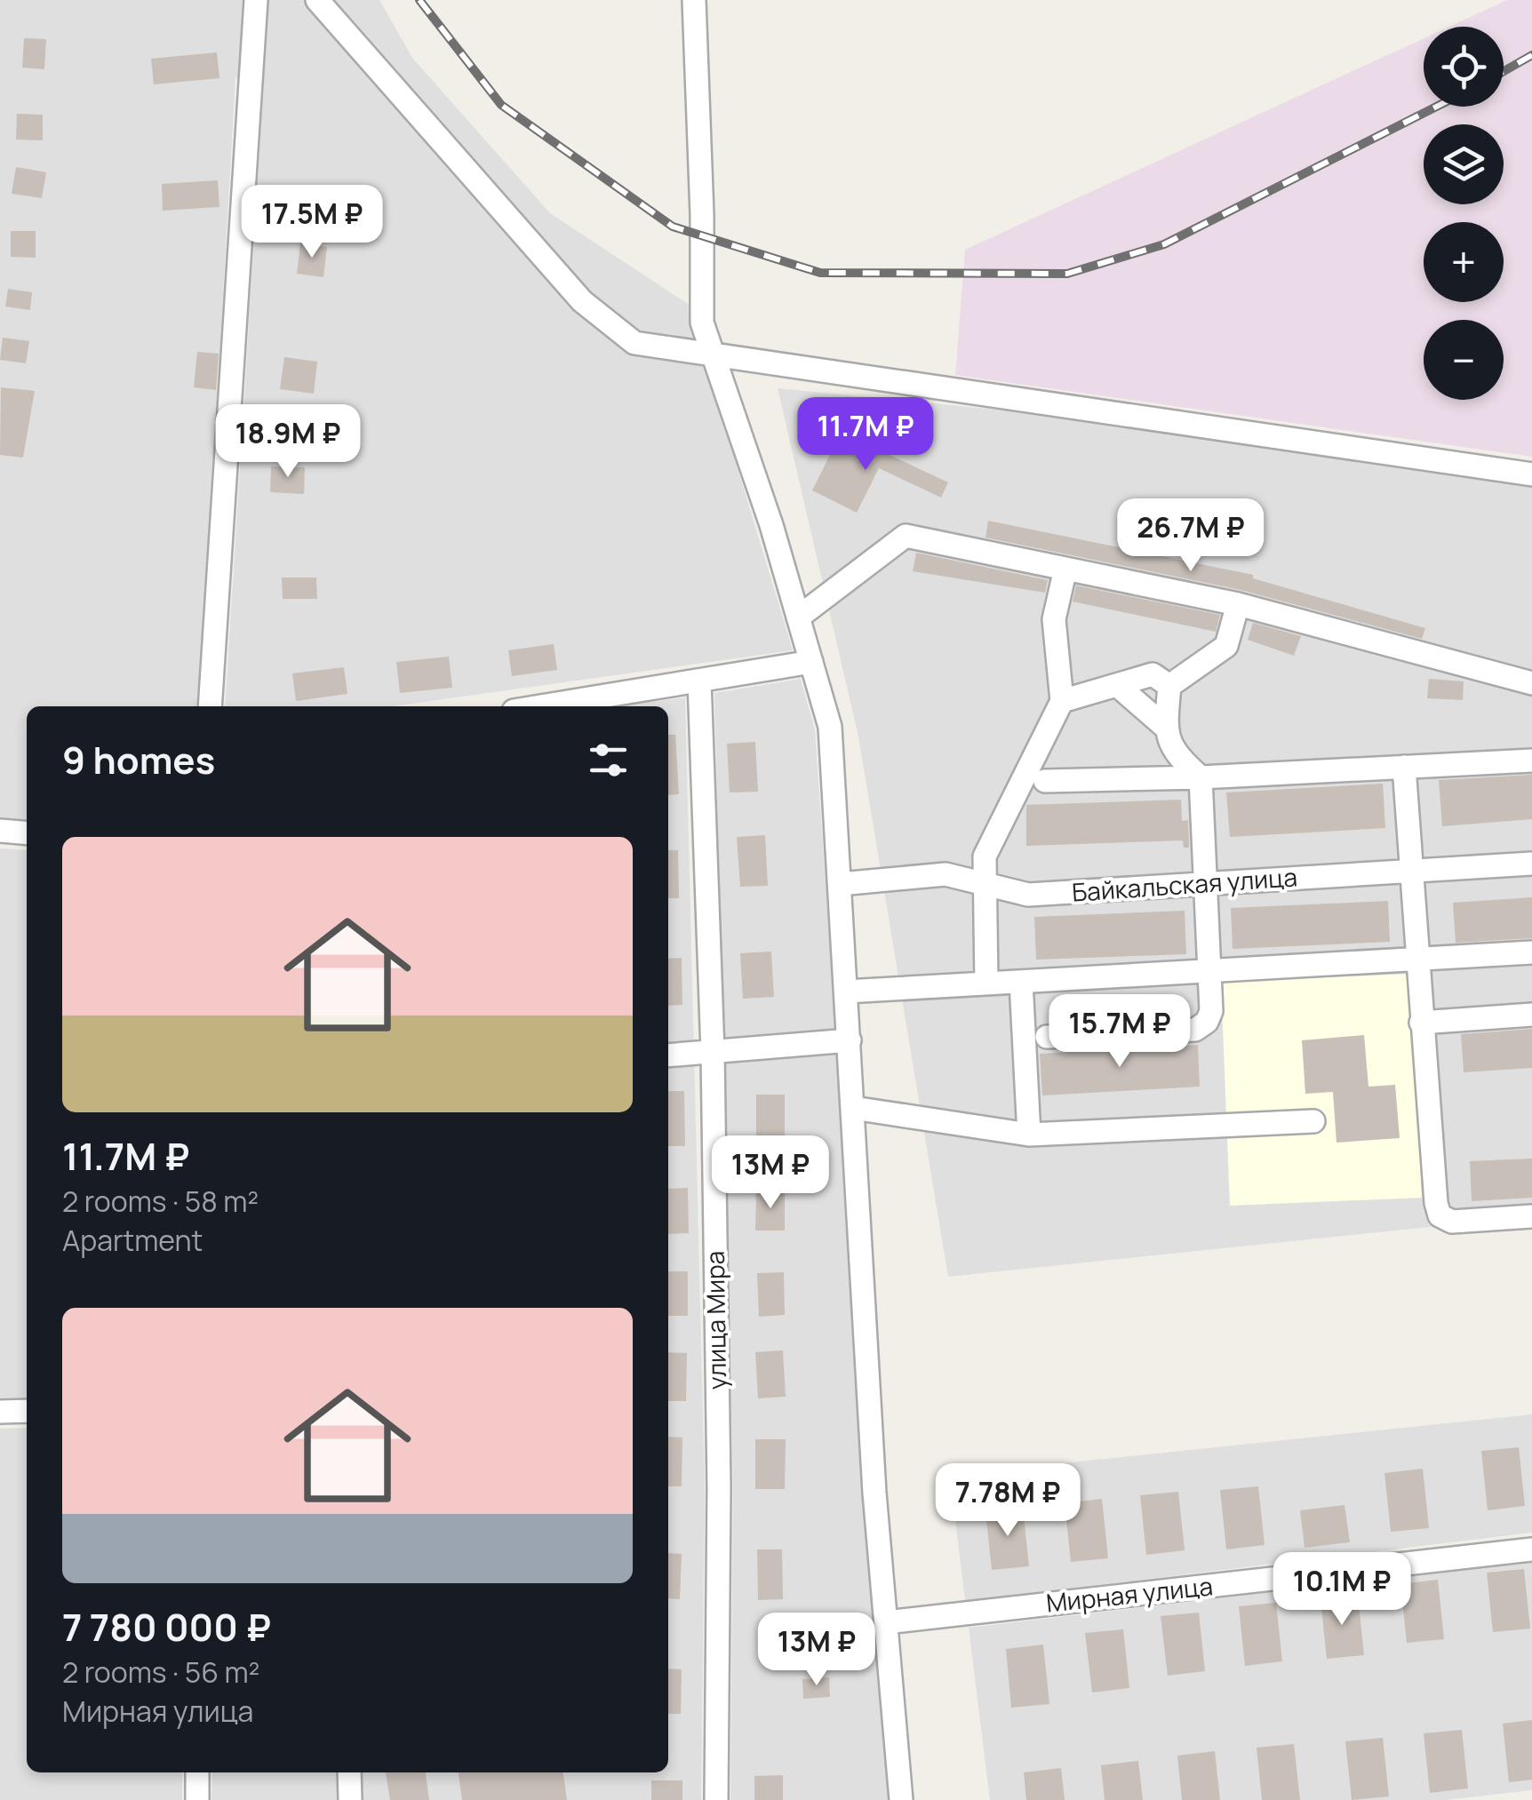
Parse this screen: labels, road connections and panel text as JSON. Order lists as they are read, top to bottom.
{
  "streets": {
    "street": ["Байкальская улица", "улица Мира", "Мирная улица"]
  },
  "page": {
    "map_buttons": ["+", "−"],
    "price": [
      "17.5M ₽",
      "11.7M ₽",
      "18.9M ₽",
      "26.7M ₽",
      "15.7M ₽",
      "13M ₽",
      "7.78M ₽",
      "10.1M ₽",
      "13M ₽"
    ],
    "heading": "9 homes",
    "list": [
      {
        "name": "11.7M ₽",
        "note": "2 rooms · 58 m² · Apartment"
      },
      {
        "name": "7 780 000 ₽",
        "note": "2 rooms · 56 m² · Мирная улица"
      }
    ]
  }
}
